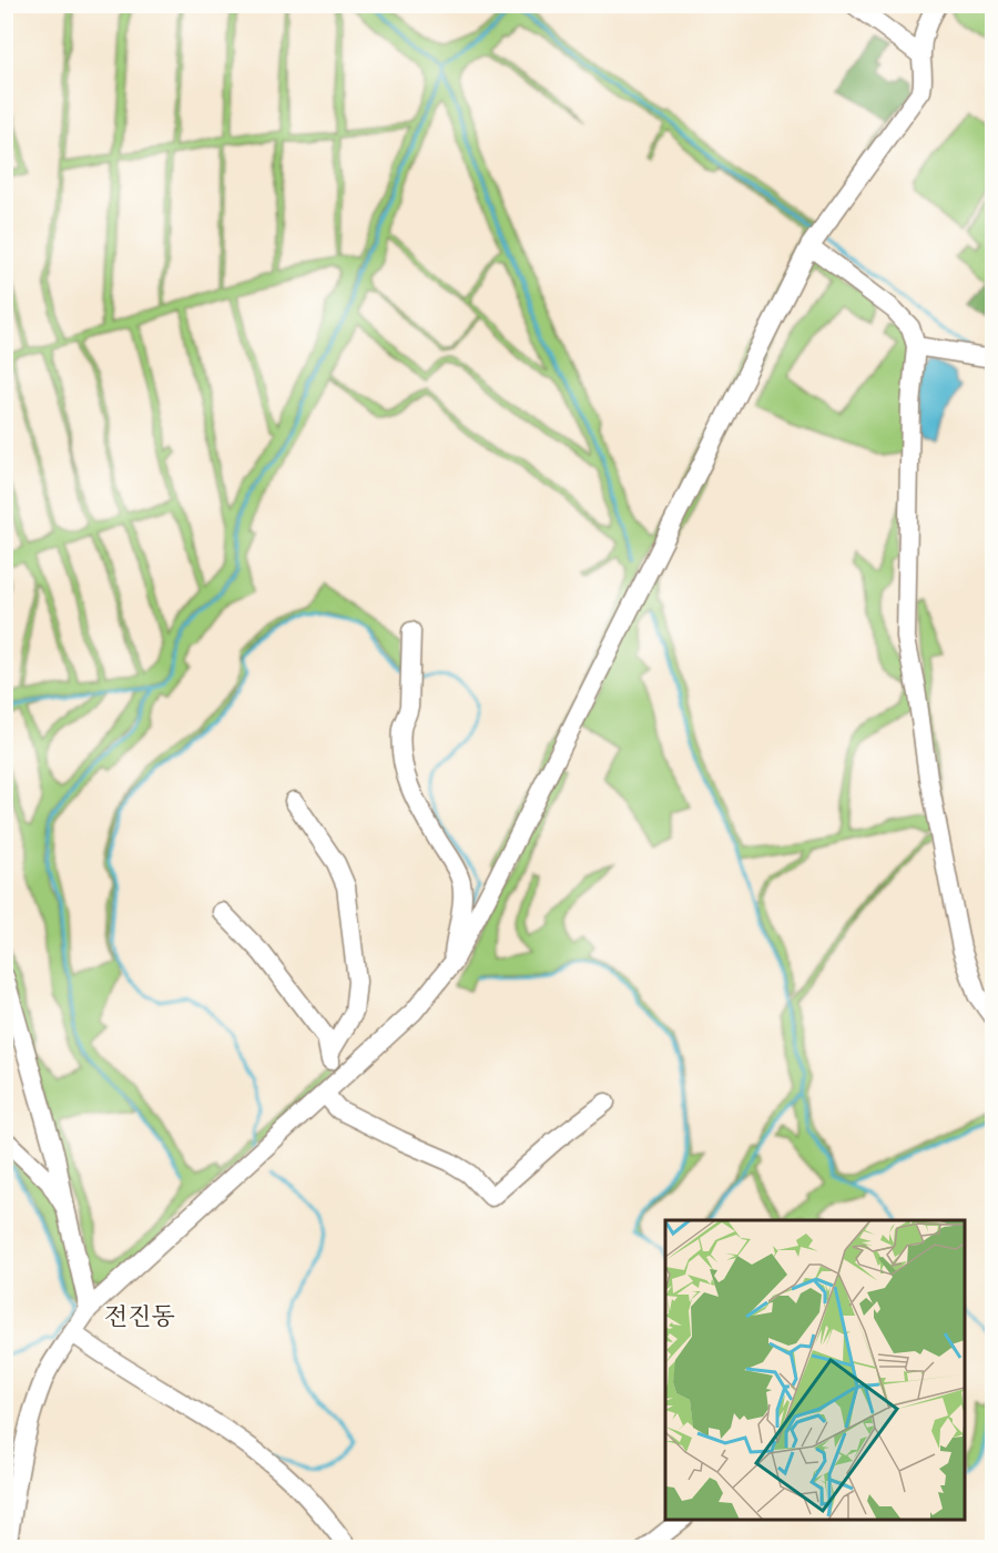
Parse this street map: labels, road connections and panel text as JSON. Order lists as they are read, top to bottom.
{
  "districts": ["전진동"]
}
